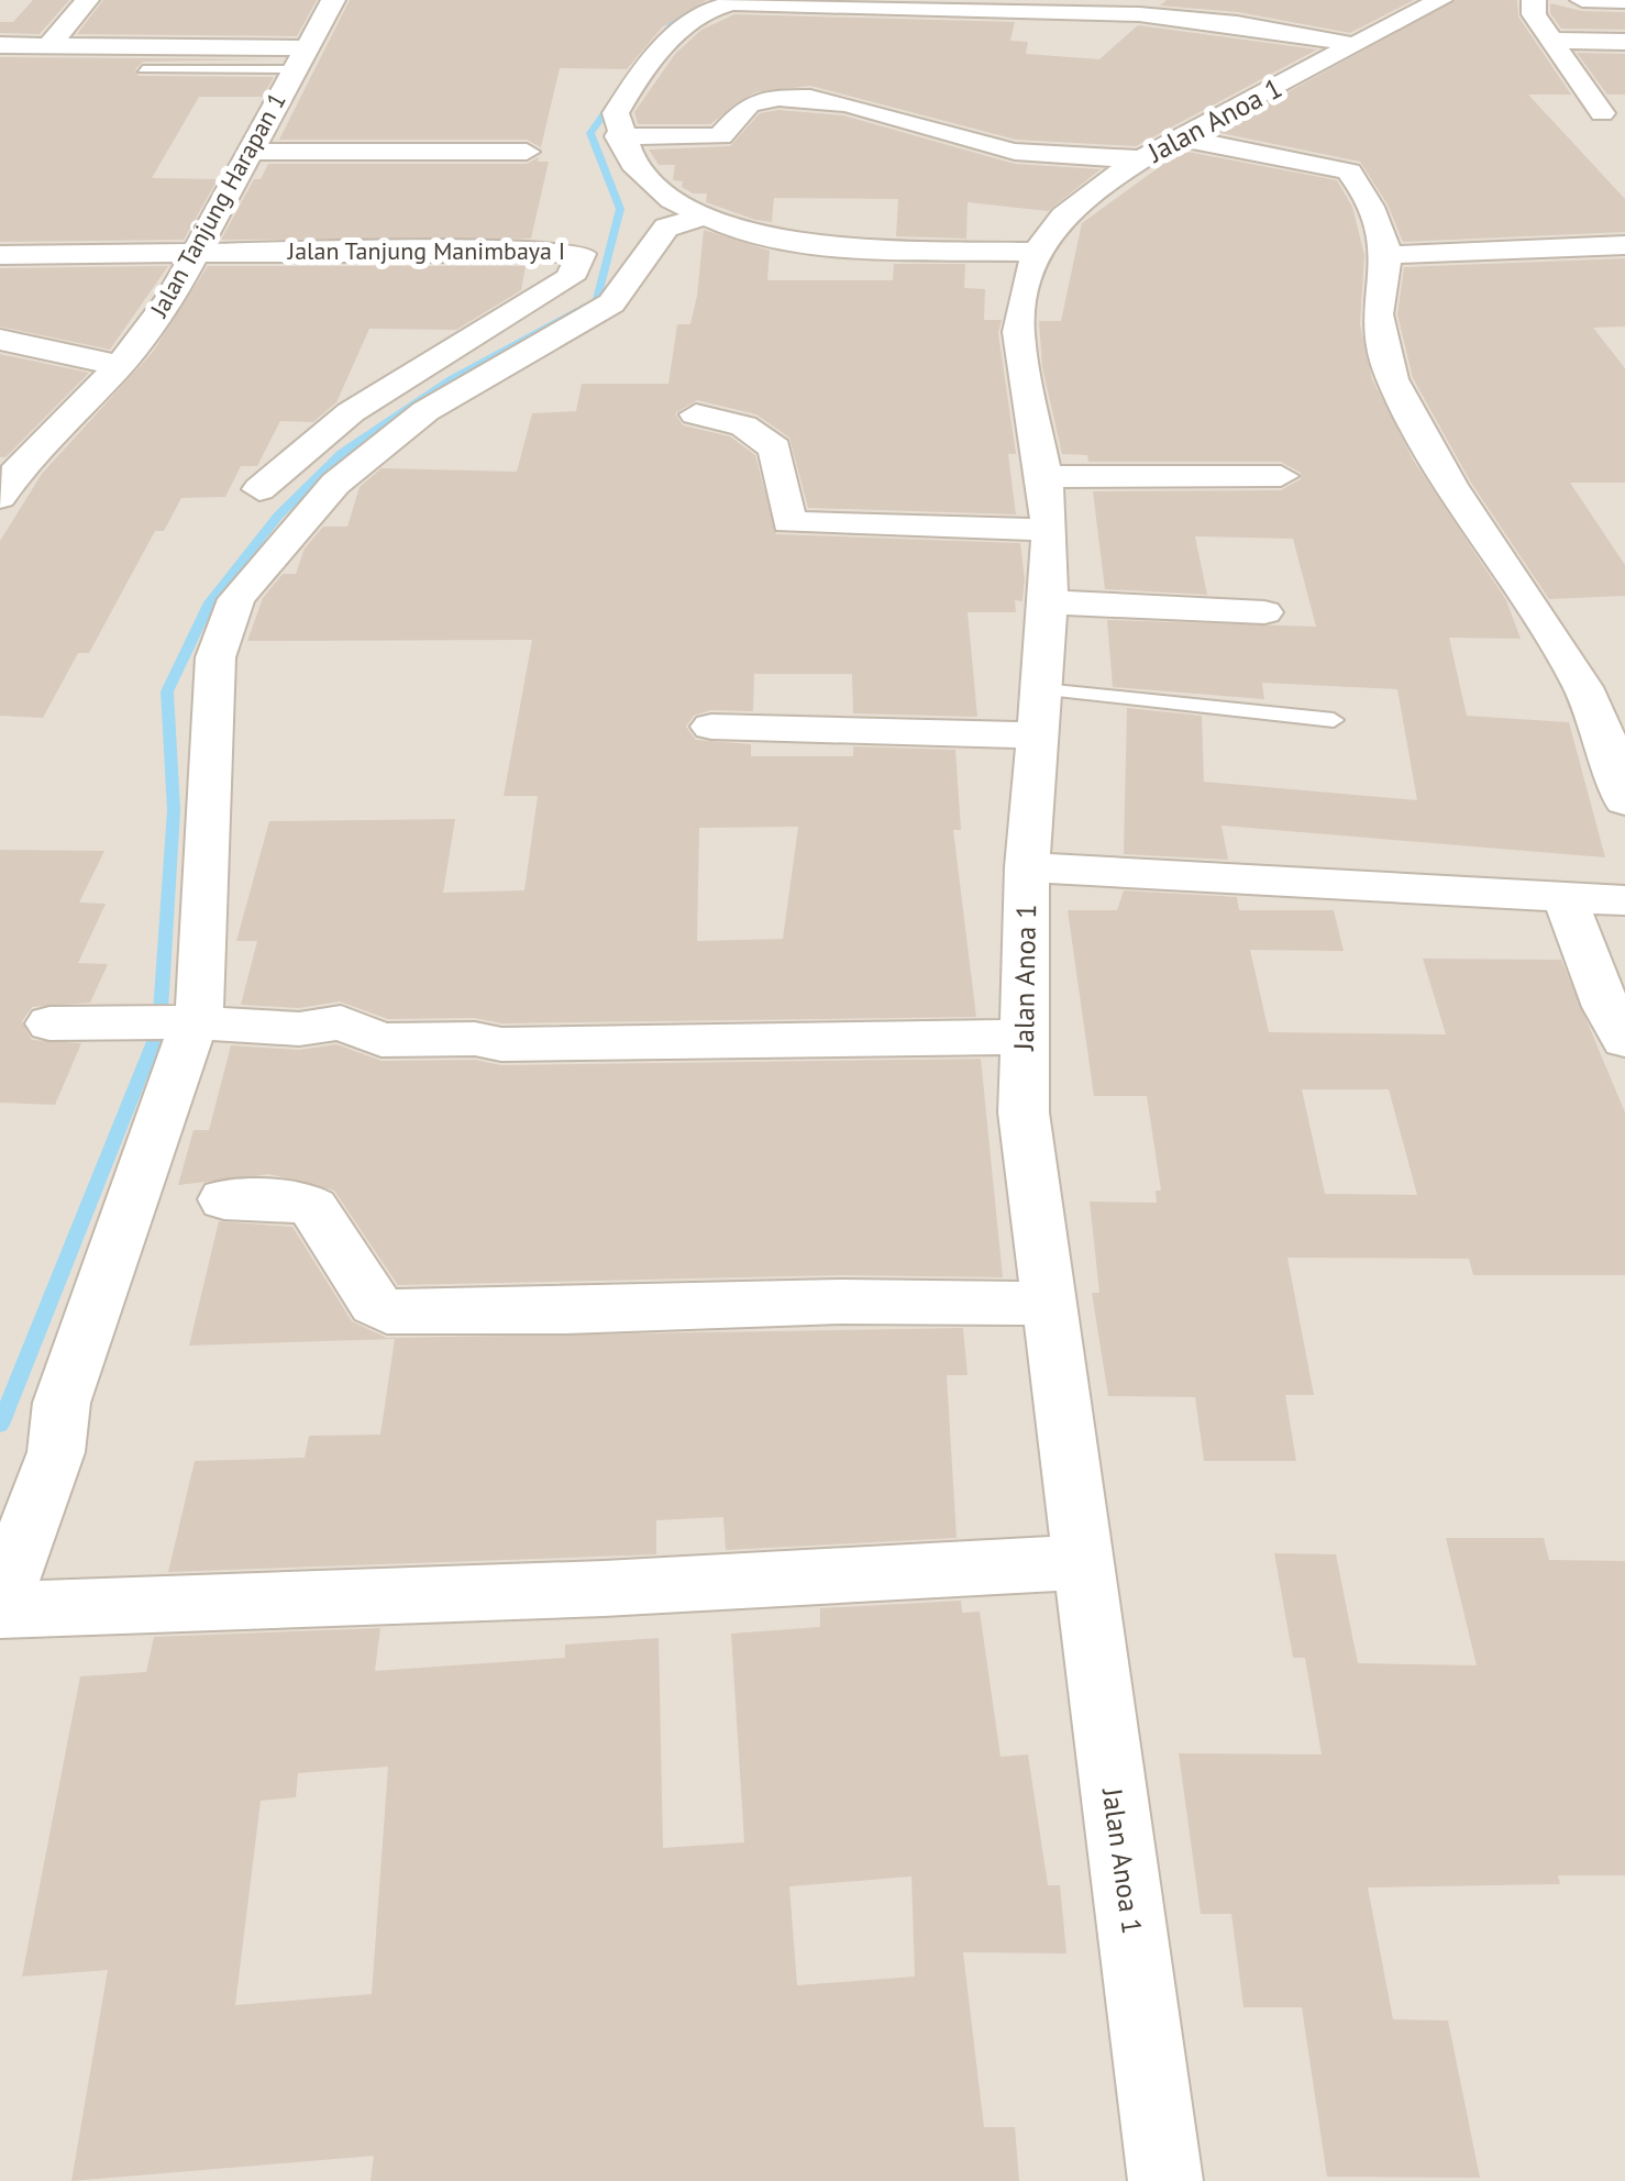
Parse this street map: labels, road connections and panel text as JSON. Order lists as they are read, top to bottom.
{
  "streets": {
    "street": ["Jalan Anoa 1", "Jalan Tanjung Harapan 1", "Jalan Tanjung Manimbaya I"]
  },
  "crossings": [
    ["Jalan Tanjung Harapan 1", "Jalan Tanjung Manimbaya I"]
  ]
}
